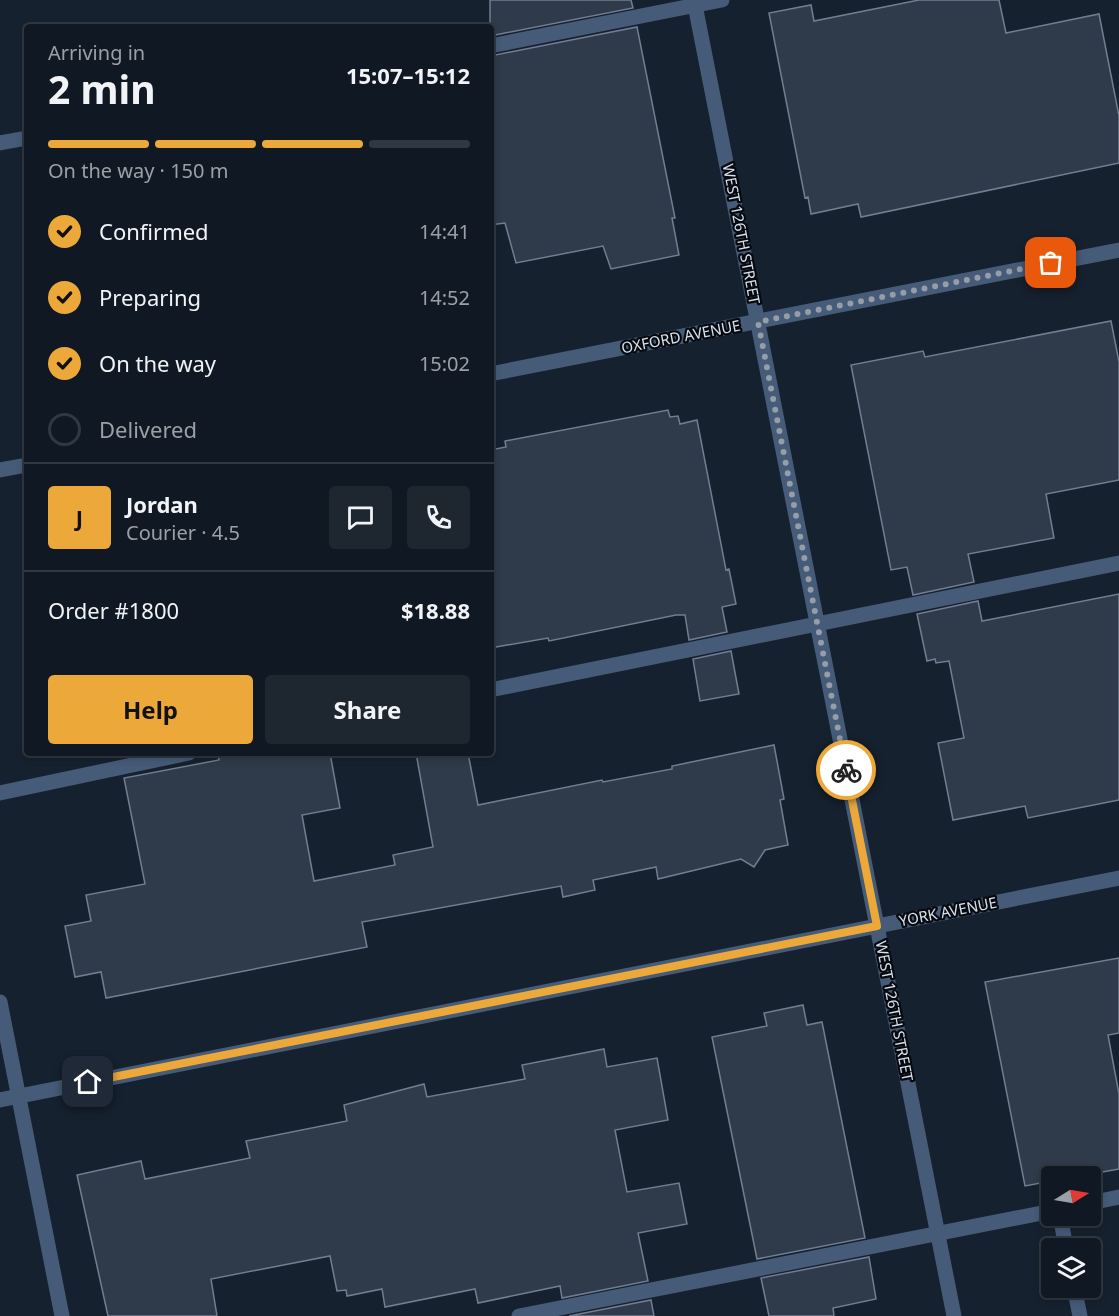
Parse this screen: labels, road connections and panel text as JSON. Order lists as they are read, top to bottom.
{
  "streets": {
    "street": ["WEST 126TH STREET", "OXFORD AVENUE", "YORK AVENUE"]
  },
  "crossings": [
    ["WEST 126TH STREET", "OXFORD AVENUE"],
    ["WEST 126TH STREET", "YORK AVENUE"]
  ],
  "north": "right",
  "page": {
    "heading": ["2 min", "Arriving in", "15:07–15:12"],
    "panel": [
      "Jordan",
      "Courier · 4.5",
      "Order #1800",
      "$18.88"
    ],
    "bar": "On the way · 150 m",
    "list": [
      ["Confirmed", "14:41"],
      ["Preparing", "14:52"],
      ["On the way", "15:02"],
      "Delivered"
    ],
    "round": "J",
    "buttons": ["Help", "Share"]
  }
}
